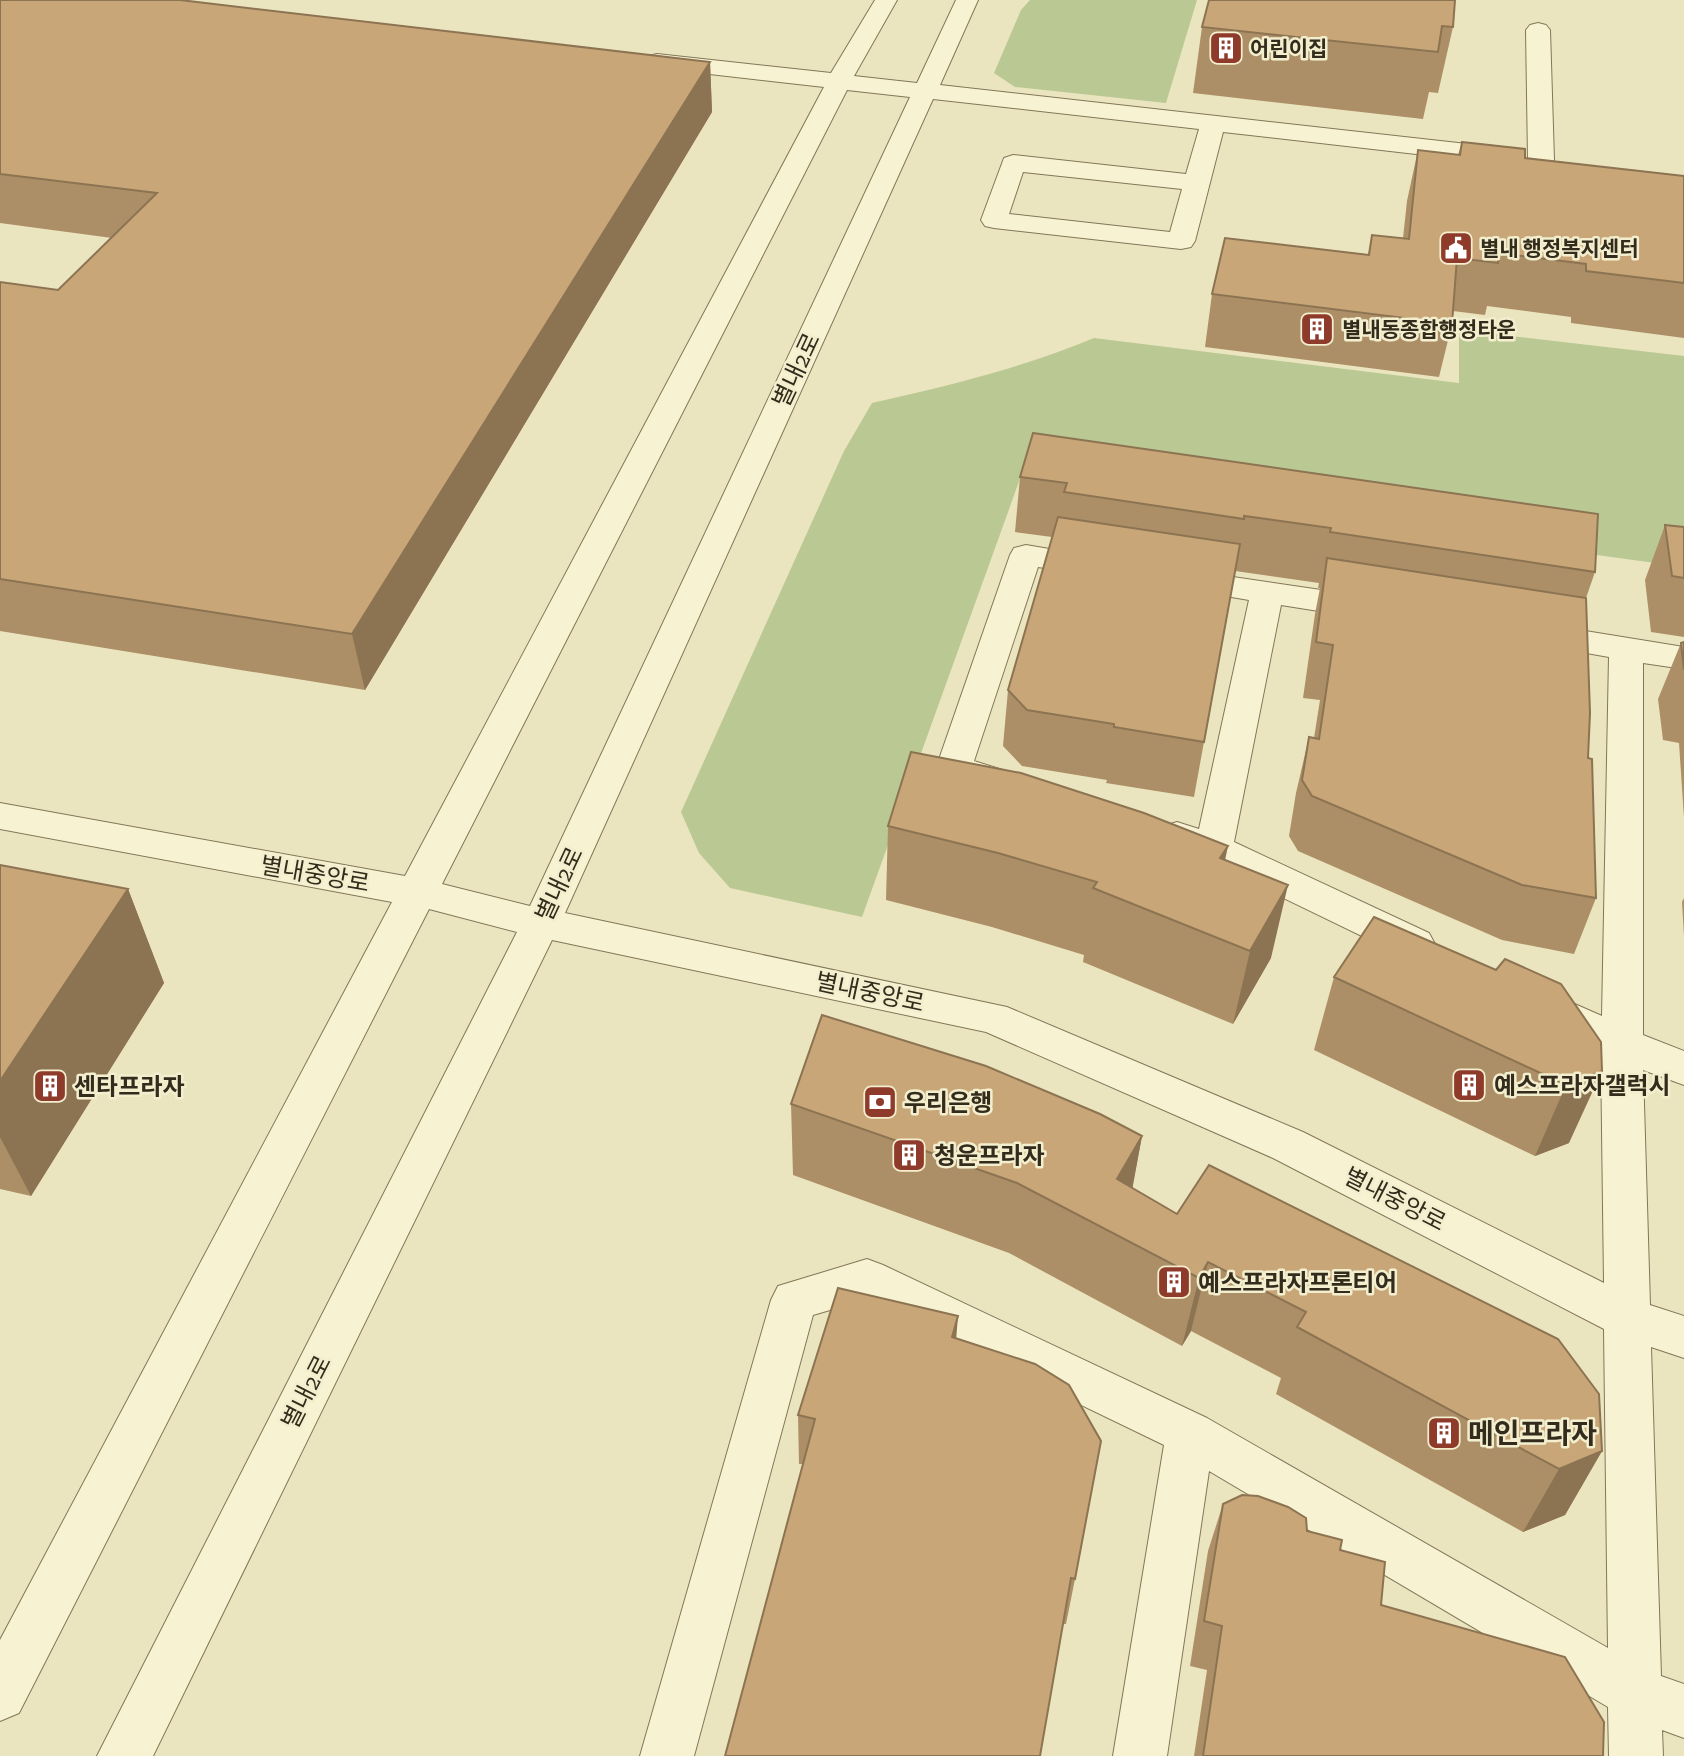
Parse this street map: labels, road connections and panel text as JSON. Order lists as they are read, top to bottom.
{
  "streets": {
    "street": ["별내2로", "별내중앙로"]
  },
  "crossings": [
    ["별내2로", "별내중앙로"]
  ],
  "places": {
    "building": [
      "어린이집",
      "별내동종합행정타운",
      "예스프라자갤럭시",
      "센타프라자",
      "청운프라자",
      "예스프라자프론티어",
      "메인프라자"
    ],
    "public building": ["별내 행정복지센터"],
    "bank": ["우리은행"]
  }
}
